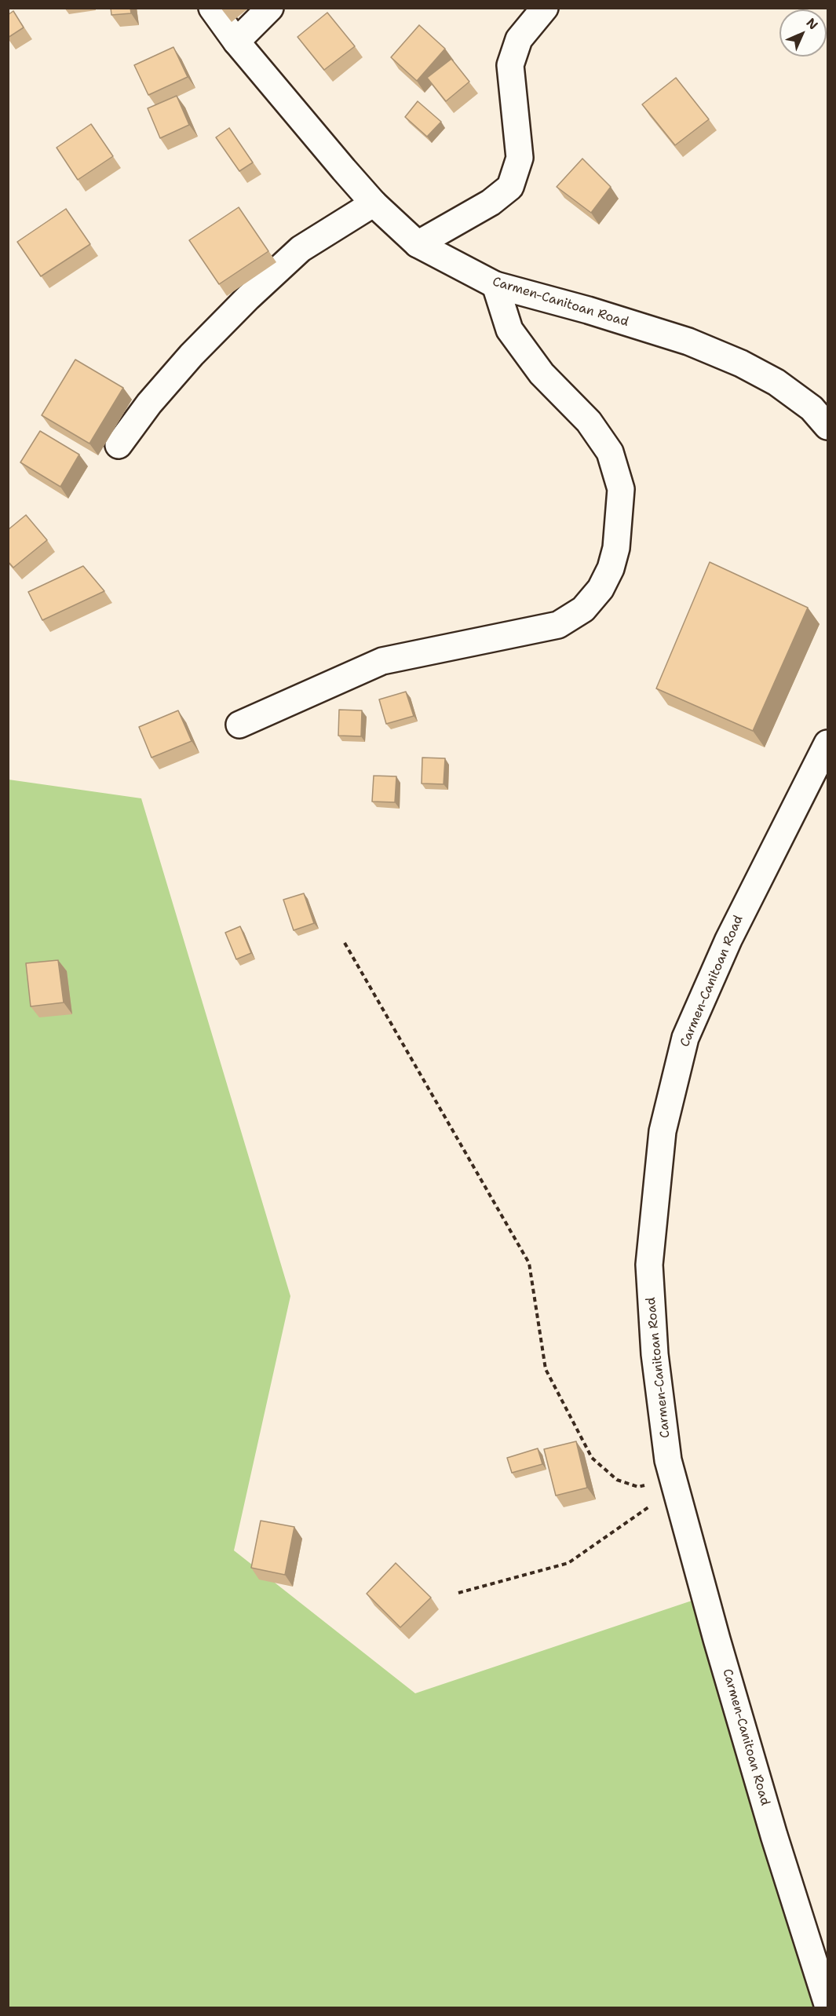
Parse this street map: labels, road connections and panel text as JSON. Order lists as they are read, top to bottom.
{
  "streets": {
    "main road": ["Carmen-Canitoan Road"]
  },
  "north": "top right"
}
